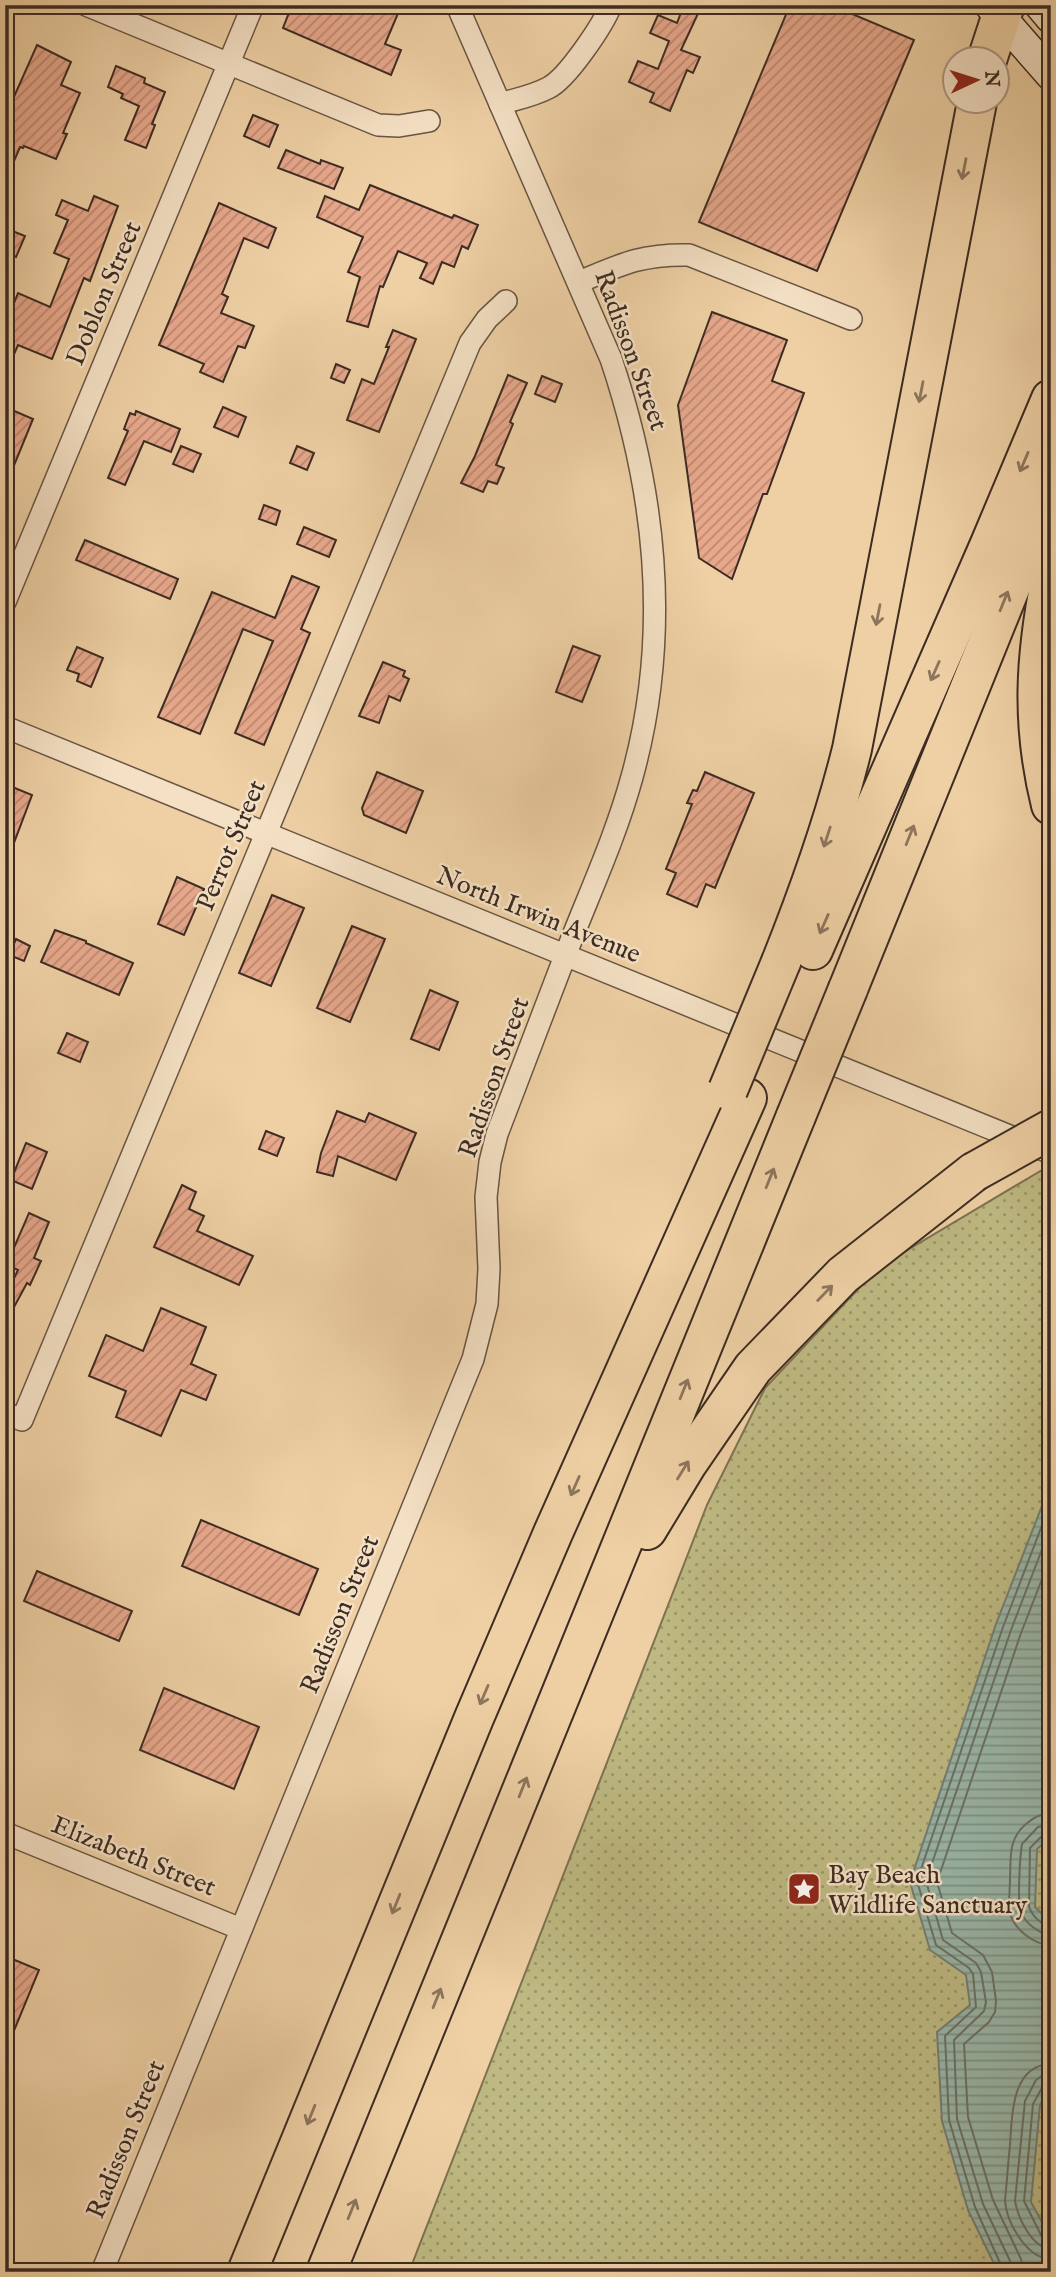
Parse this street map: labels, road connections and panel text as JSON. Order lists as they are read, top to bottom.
{
  "streets": {
    "street": [
      "Doblon Street",
      "Radisson Street",
      "Perrot Street",
      "North Irwin Avenue",
      "Elizabeth Street"
    ]
  },
  "crossings": [
    ["Radisson Street", "North Irwin Avenue"],
    ["Radisson Street", "Elizabeth Street"],
    ["Perrot Street", "North Irwin Avenue"]
  ],
  "places": {
    "place": ["Bay Beach Wildlife Sanctuary"]
  },
  "north": "right"
}
